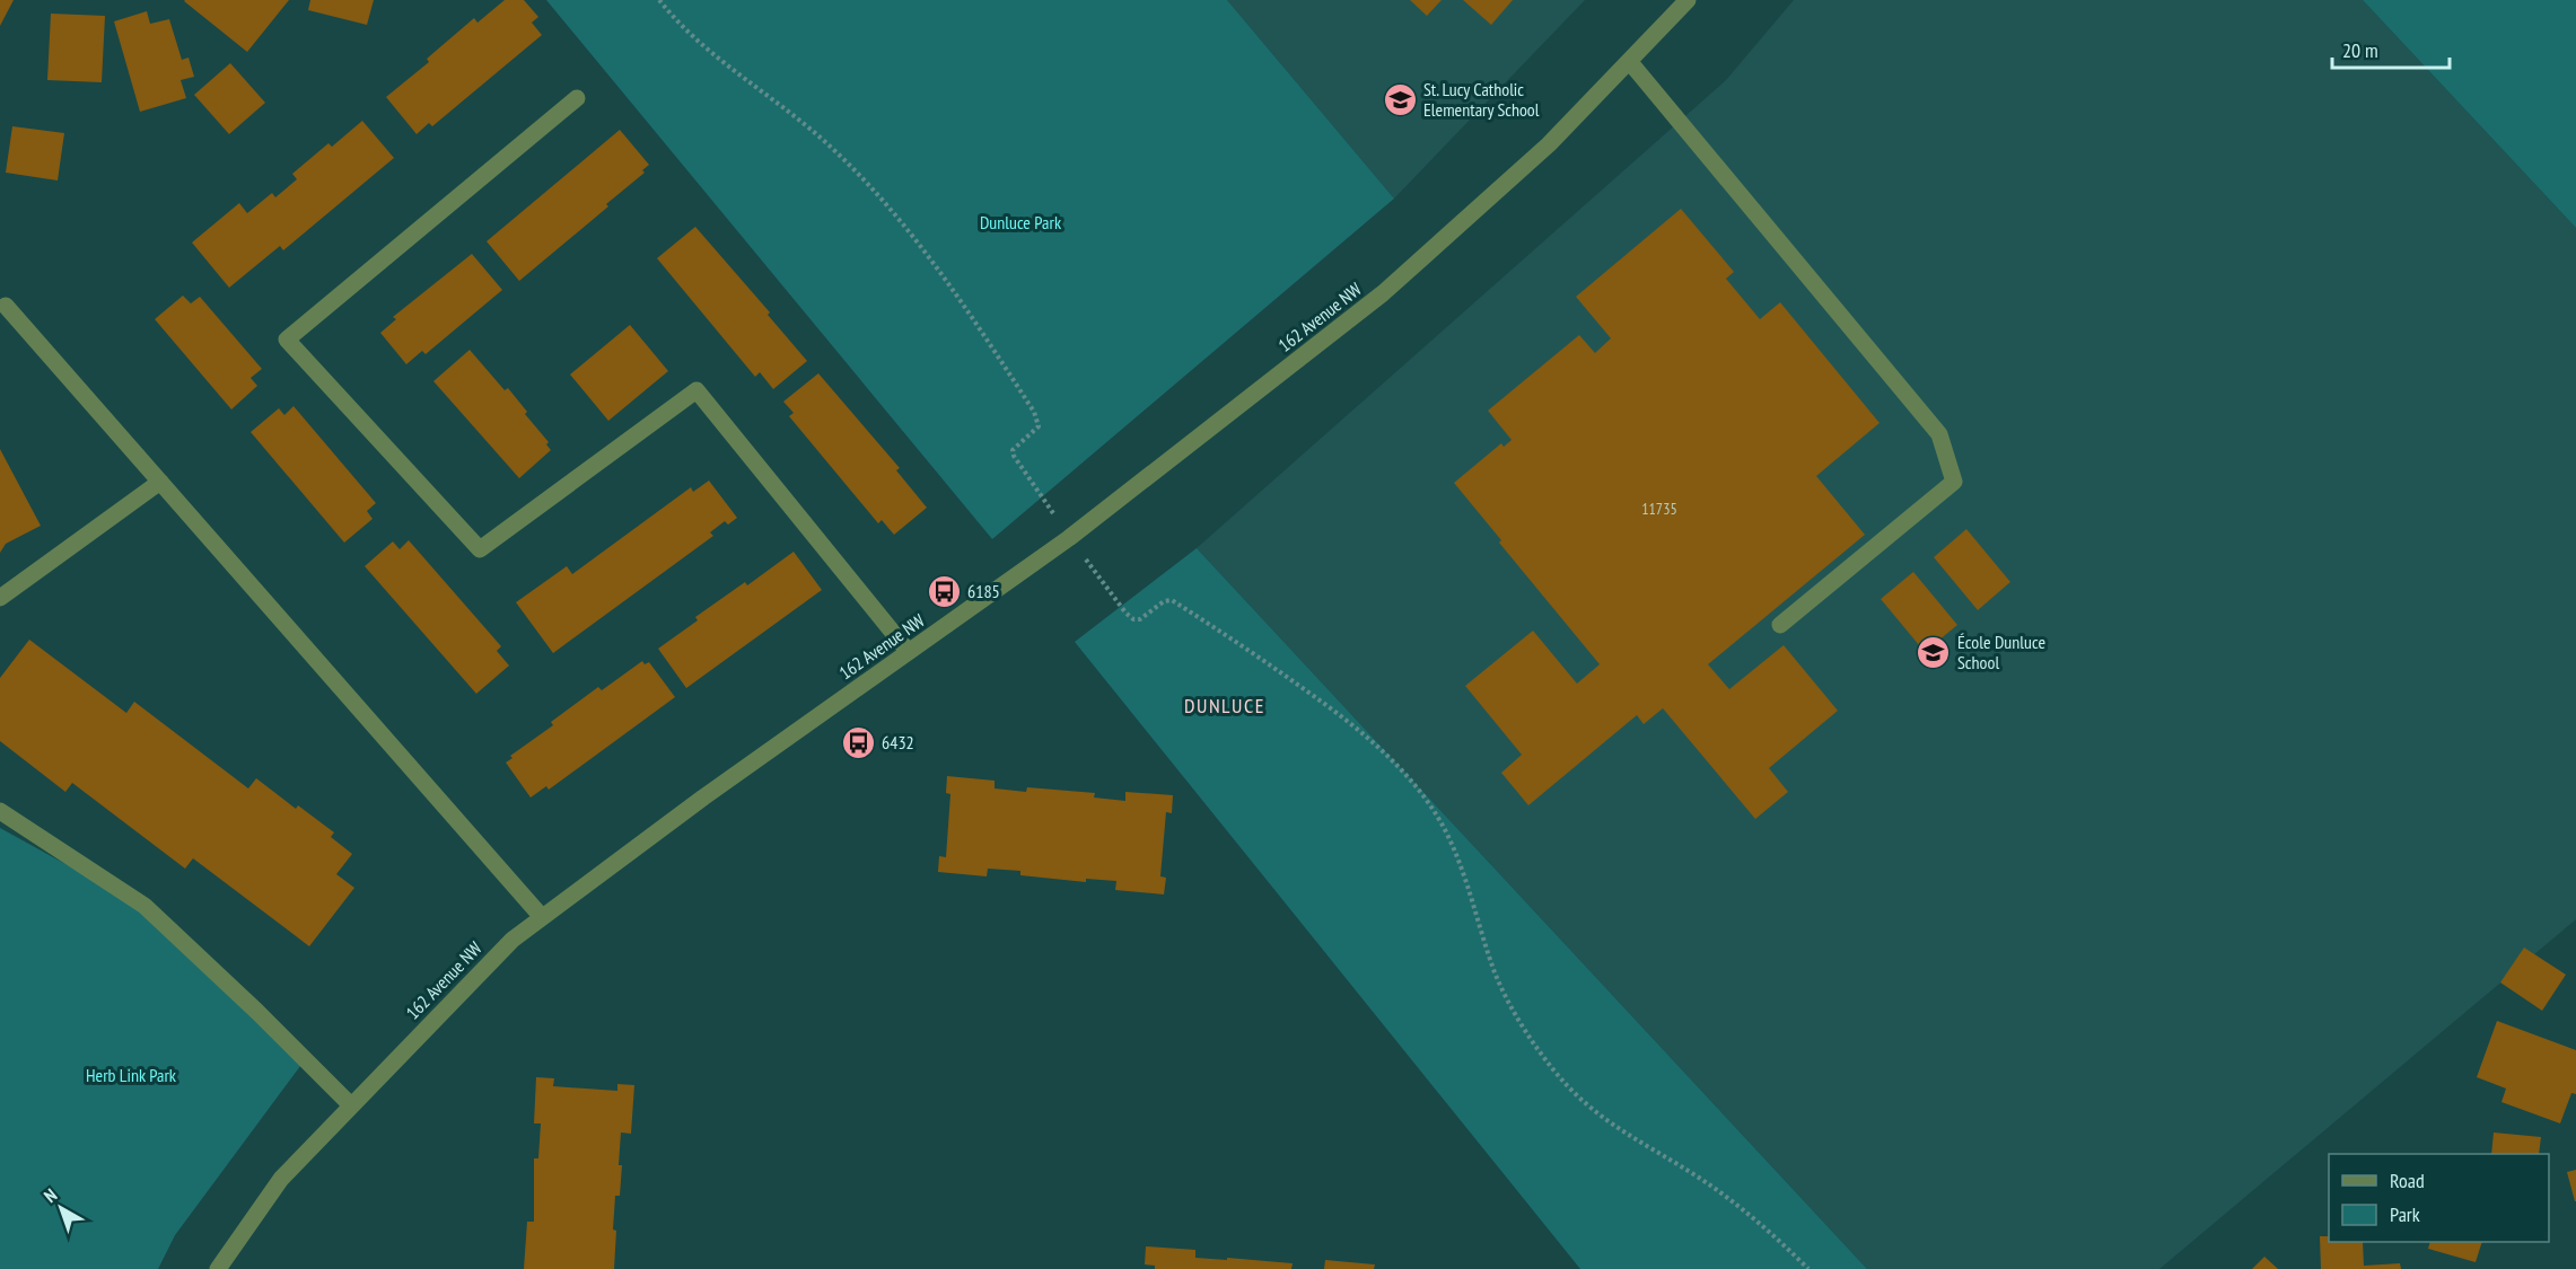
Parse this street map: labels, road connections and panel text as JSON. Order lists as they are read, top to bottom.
{
  "streets": {
    "street": ["162 Avenue NW"]
  },
  "districts": ["DUNLUCE"],
  "parks": ["Dunluce Park", "Herb Link Park"],
  "places": {
    "school or university": ["St. Lucy Catholic Elementary School", "École Dunluce School"],
    "bus stop": ["6185", "6432"]
  },
  "house_numbers": ["11735"],
  "legend": ["Road", "Park"],
  "scale_bar": "20 m",
  "north": "top left"
}
